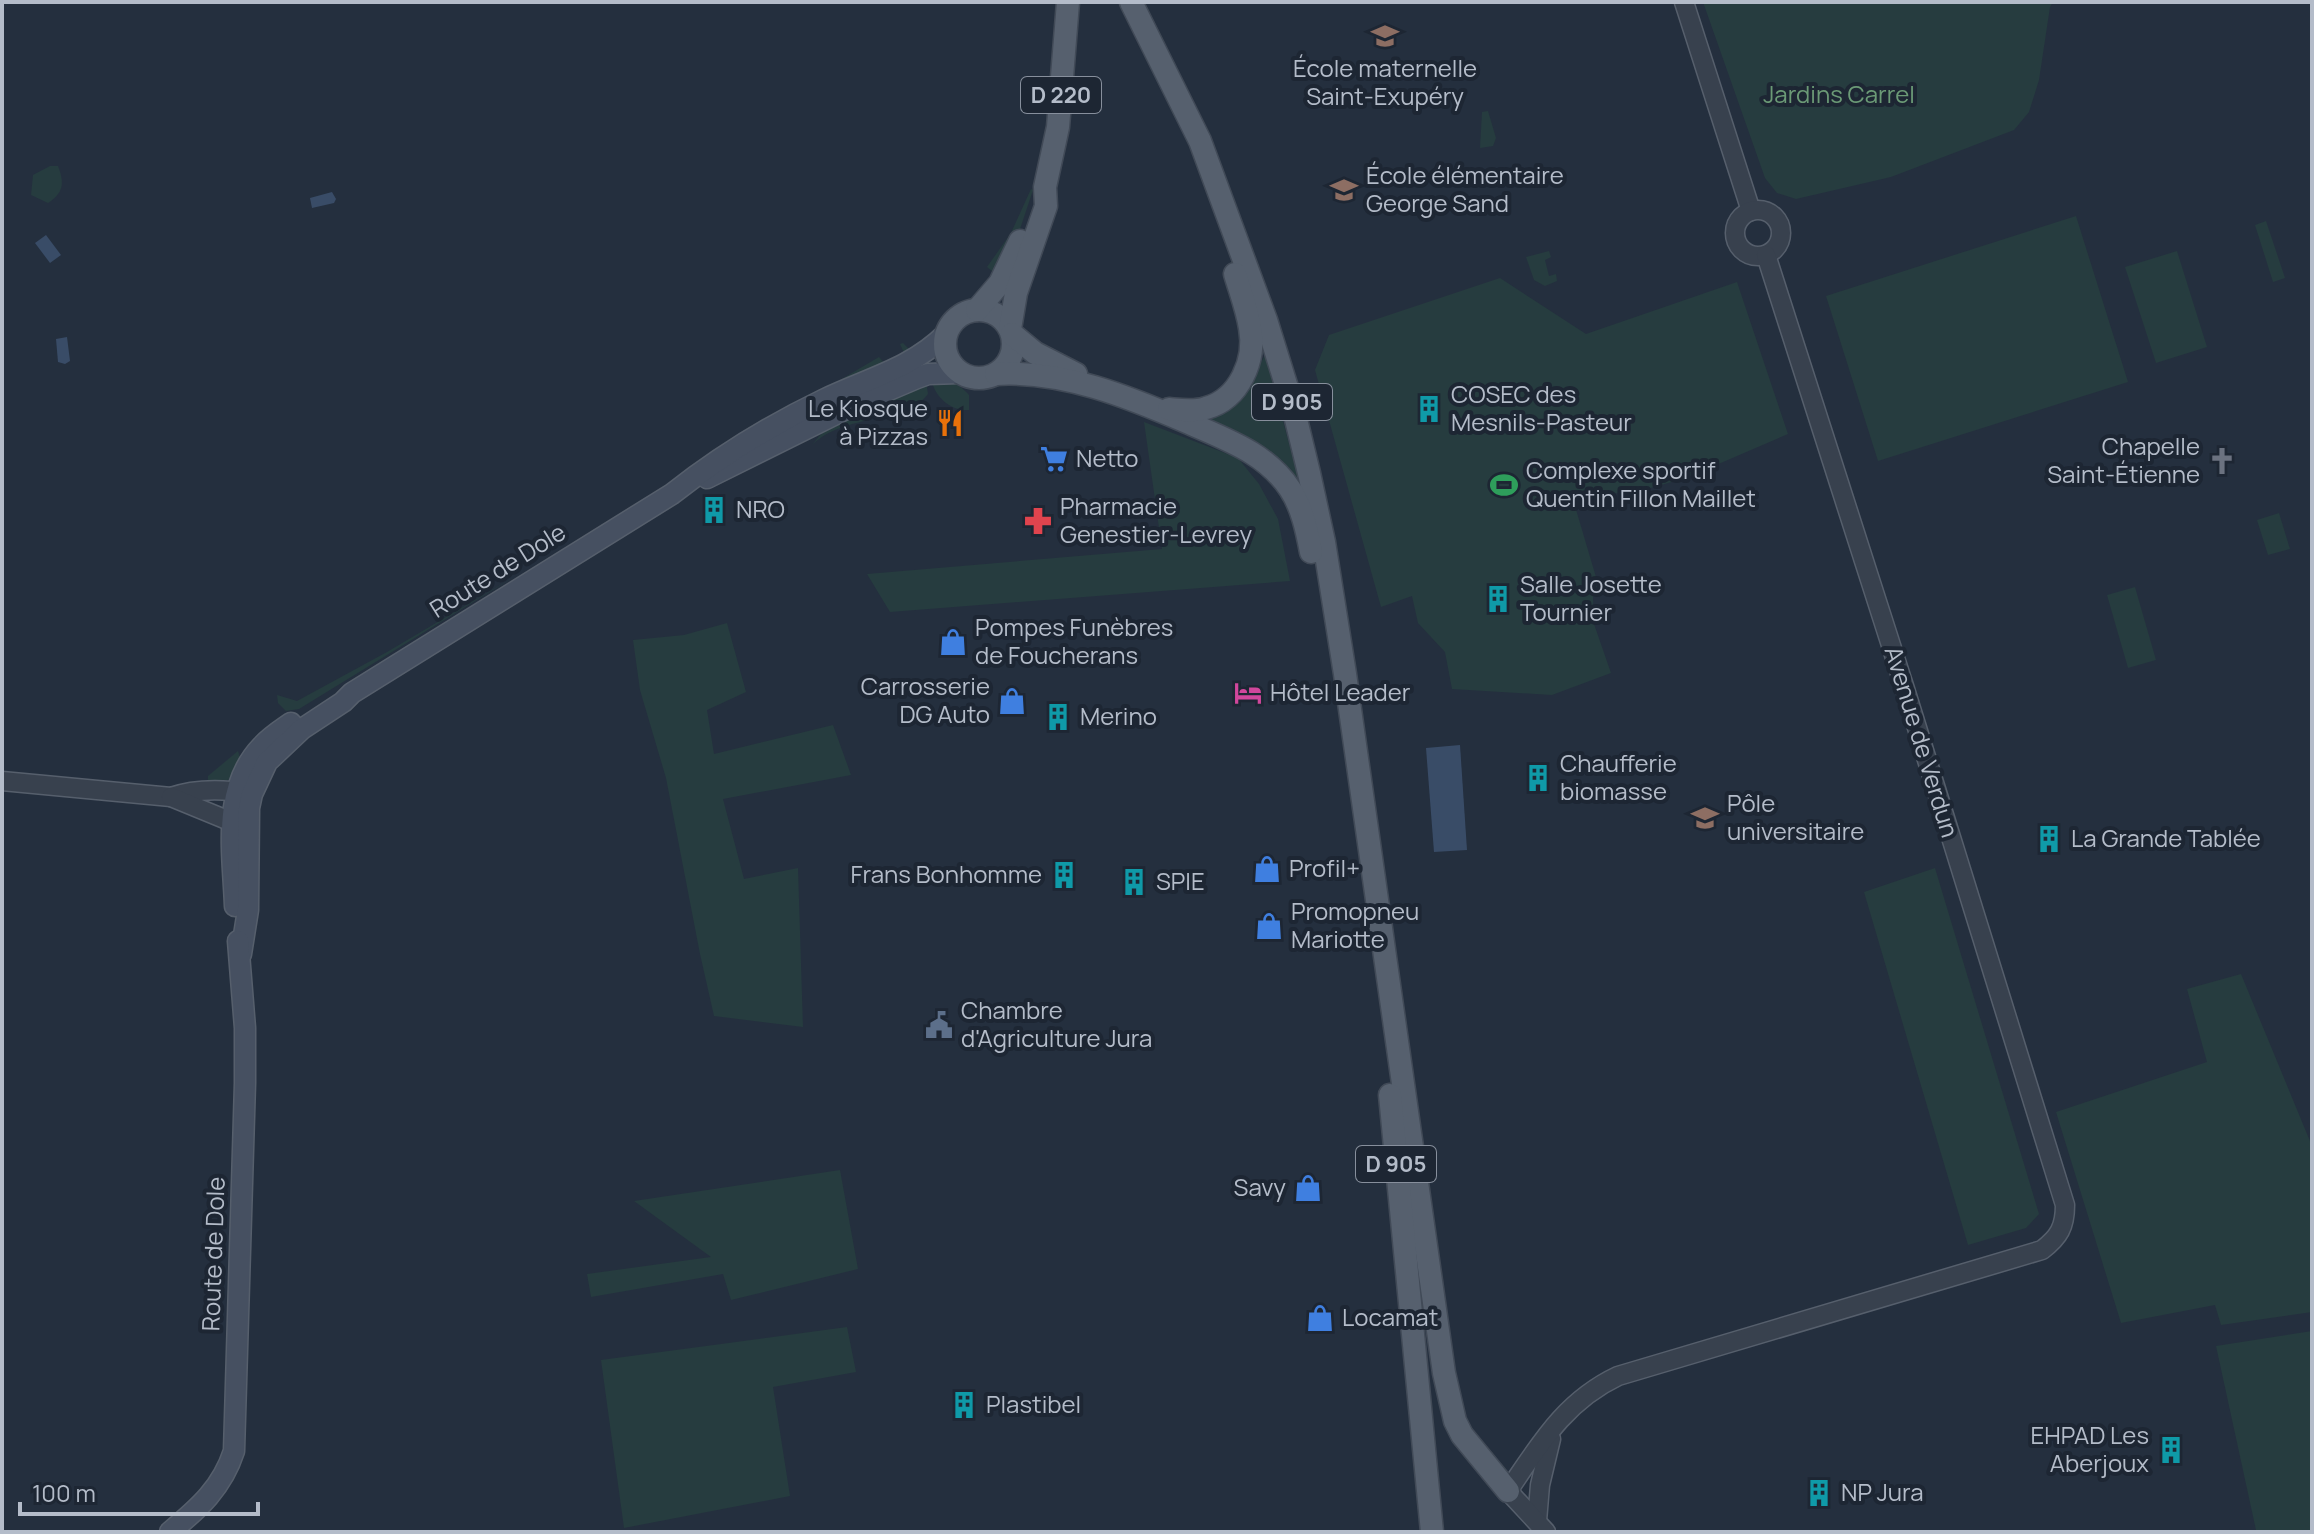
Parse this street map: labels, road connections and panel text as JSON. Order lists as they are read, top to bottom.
{
  "streets": {
    "main road": ["D 220", "D 905", "Route de Dole"],
    "street": ["Avenue de Verdun"]
  },
  "crossings": [
    ["D 220", "Route de Dole"]
  ],
  "parks": ["Jardins Carrel"],
  "places": {
    "school or university": ["École maternelle Saint-Exupéry", "École élémentaire George Sand", "Pôle universitaire"],
    "building": [
      "COSEC des Mesnils-Pasteur",
      "NRO",
      "Salle Josette Tournier",
      "Merino",
      "Chaufferie biomasse",
      "La Grande Tablée",
      "Frans Bonhomme",
      "SPIE",
      "Plastibel",
      "EHPAD Les Aberjoux",
      "NP Jura"
    ],
    "restaurant": ["Le Kiosque à Pizzas"],
    "supermarket": ["Netto"],
    "church": ["Chapelle Saint-Étienne"],
    "sports": ["Complexe sportif Quentin Fillon Maillet"],
    "pharmacy": ["Pharmacie Genestier-Levrey"],
    "shop": [
      "Pompes Funèbres de Foucherans",
      "Carrosserie DG Auto",
      "Profil+",
      "Promopneu Mariotte",
      "Savy",
      "Locamat"
    ],
    "hotel": ["Hôtel Leader"],
    "public building": ["Chambre d'Agriculture Jura"]
  },
  "scale_bar": "100 m"
}
